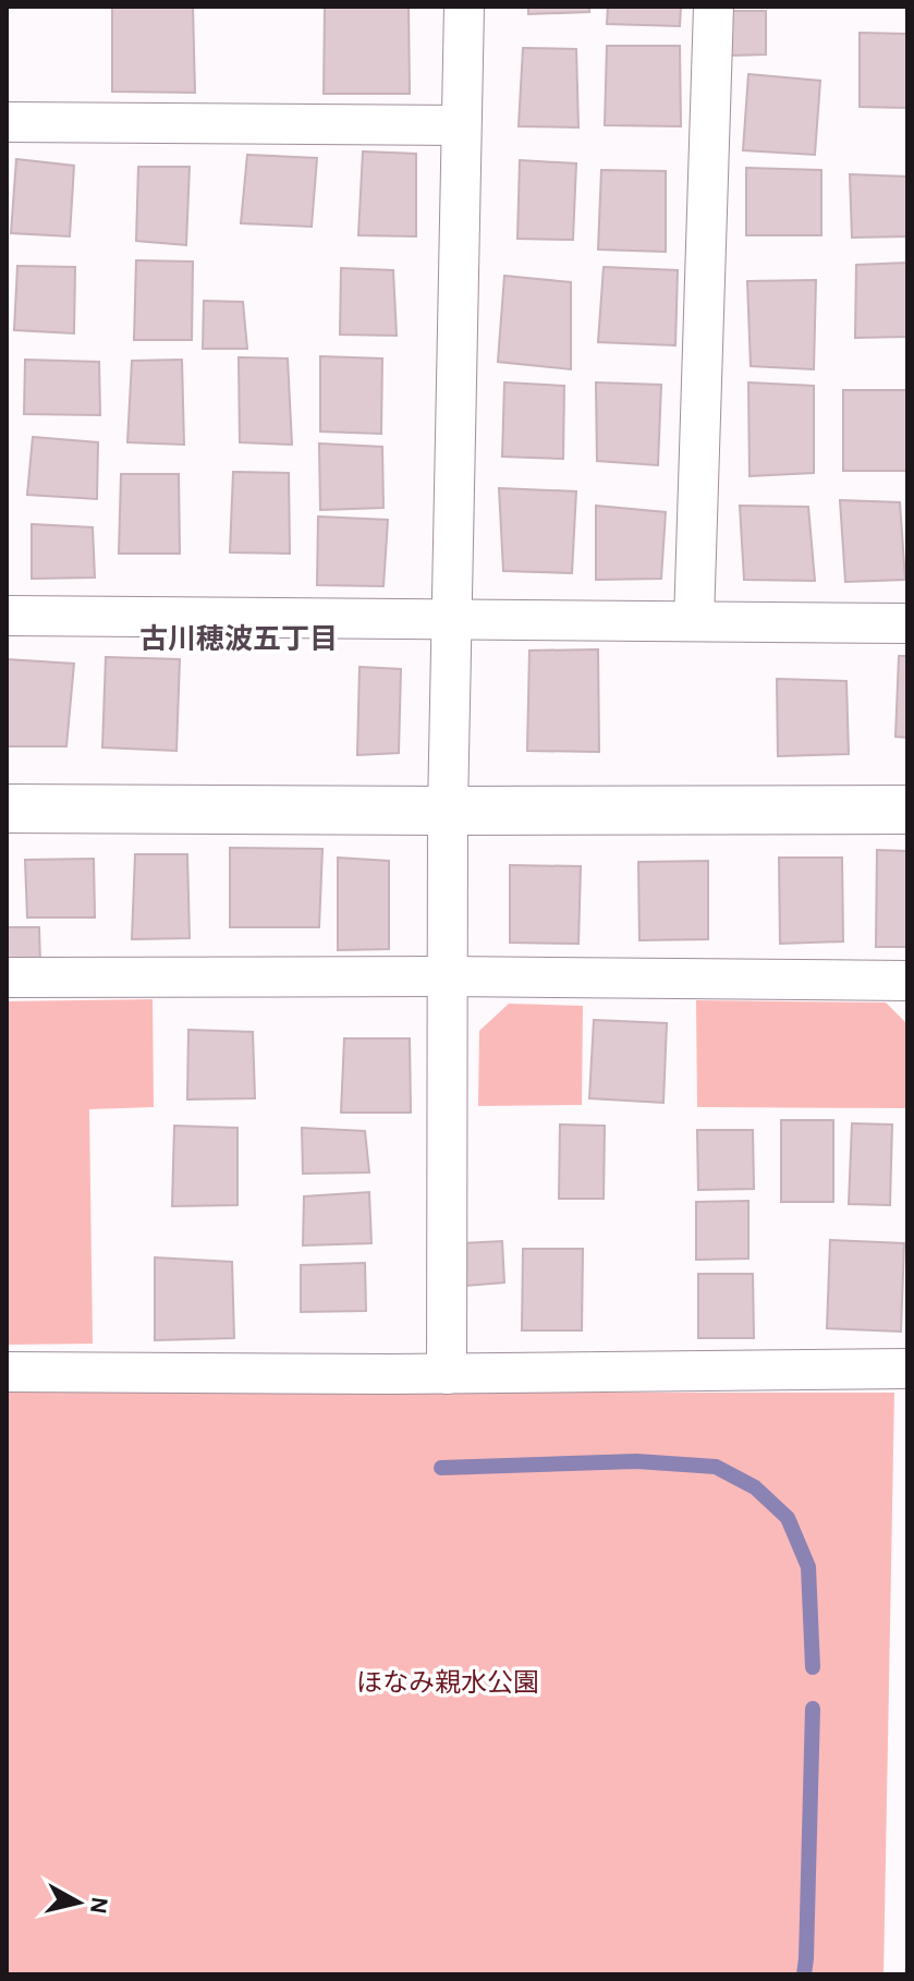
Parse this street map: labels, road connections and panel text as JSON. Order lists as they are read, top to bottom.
{
  "districts": ["古川穂波五丁目"],
  "parks": ["ほなみ親水公園"],
  "north": "right"
}
